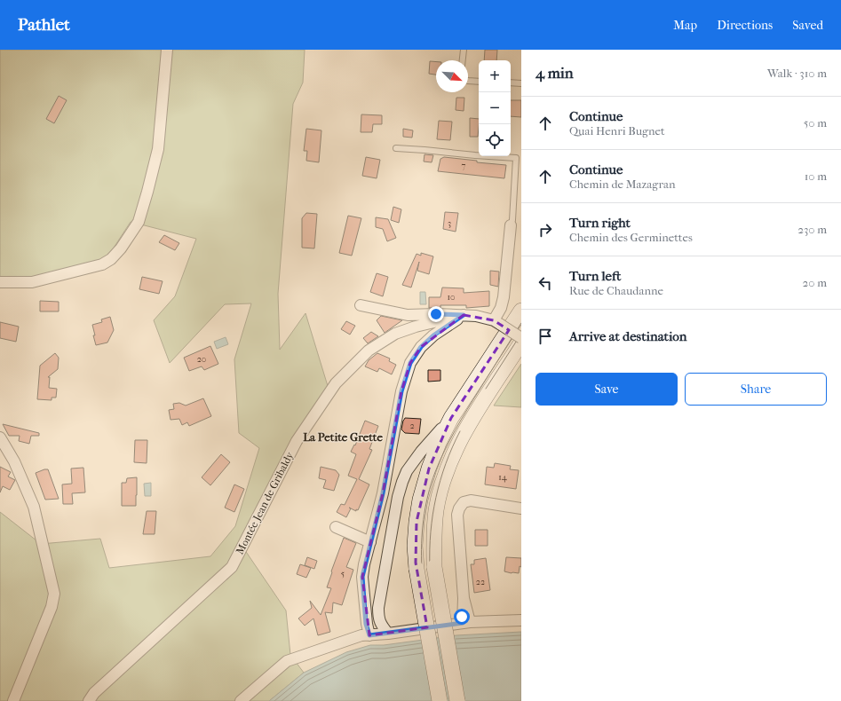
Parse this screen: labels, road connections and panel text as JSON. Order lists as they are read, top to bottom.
{
  "streets": {
    "street": ["Montée Jean de Gribaldy"]
  },
  "districts": ["La Petite Grette"],
  "house_numbers": [
    "7",
    "3",
    "10",
    "20",
    "2",
    "14",
    "5",
    "22"
  ],
  "north": "bottom right",
  "page": {
    "header": "Pathlet",
    "nav": ["Map", "Directions", "Saved"],
    "heading": ["4 min", "Walk · 310 m"],
    "map_buttons": ["+", "−"],
    "list": [
      ["Continue", "Quai Henri Bugnet", "50 m"],
      ["Continue", "Chemin de Mazagran", "10 m"],
      ["Turn right", "Chemin des Germinettes", "230 m"],
      ["Turn left", "Rue de Chaudanne", "20 m"],
      "Arrive at destination"
    ],
    "buttons": ["Save", "Share"]
  }
}
